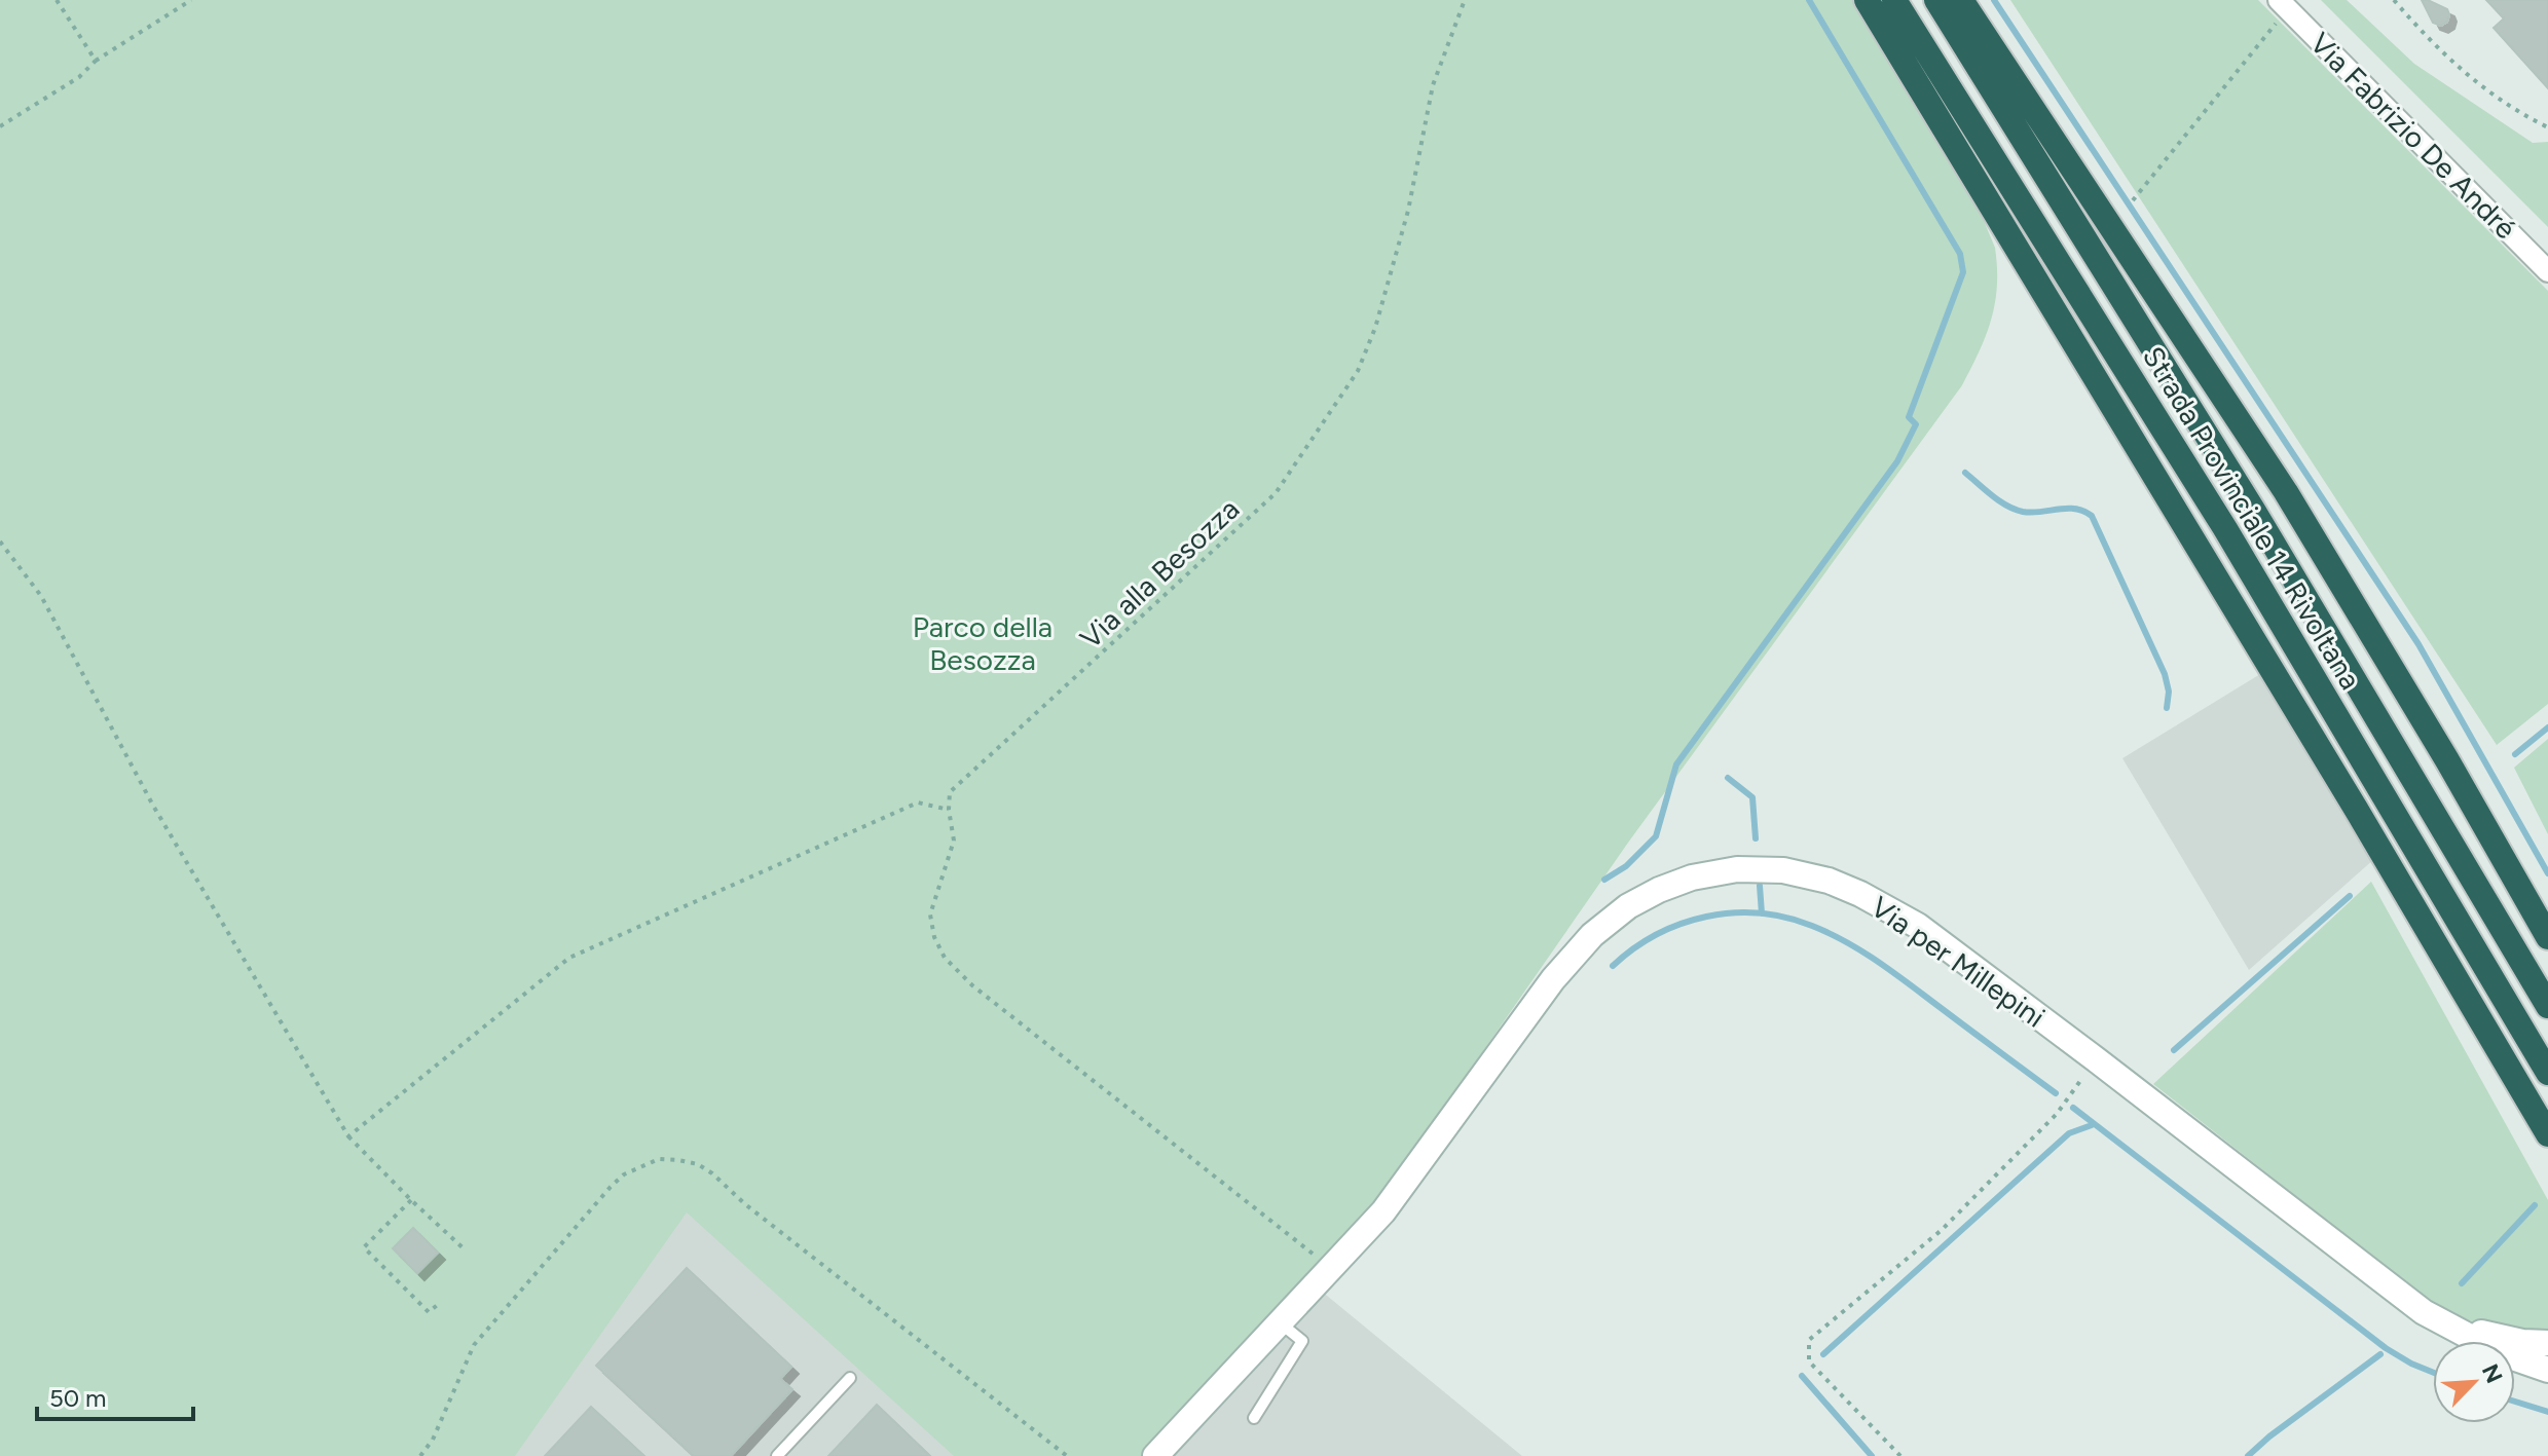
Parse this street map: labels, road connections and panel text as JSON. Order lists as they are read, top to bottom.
{
  "streets": {
    "highway": ["Strada Provinciale 14 Rivoltana"],
    "street": ["Via Fabrizio De André", "Via per Millepini"],
    "path": ["Via alla Besozza"]
  },
  "parks": ["Parco della Besozza"],
  "scale_bar": "50 m",
  "north": "top right"
}
